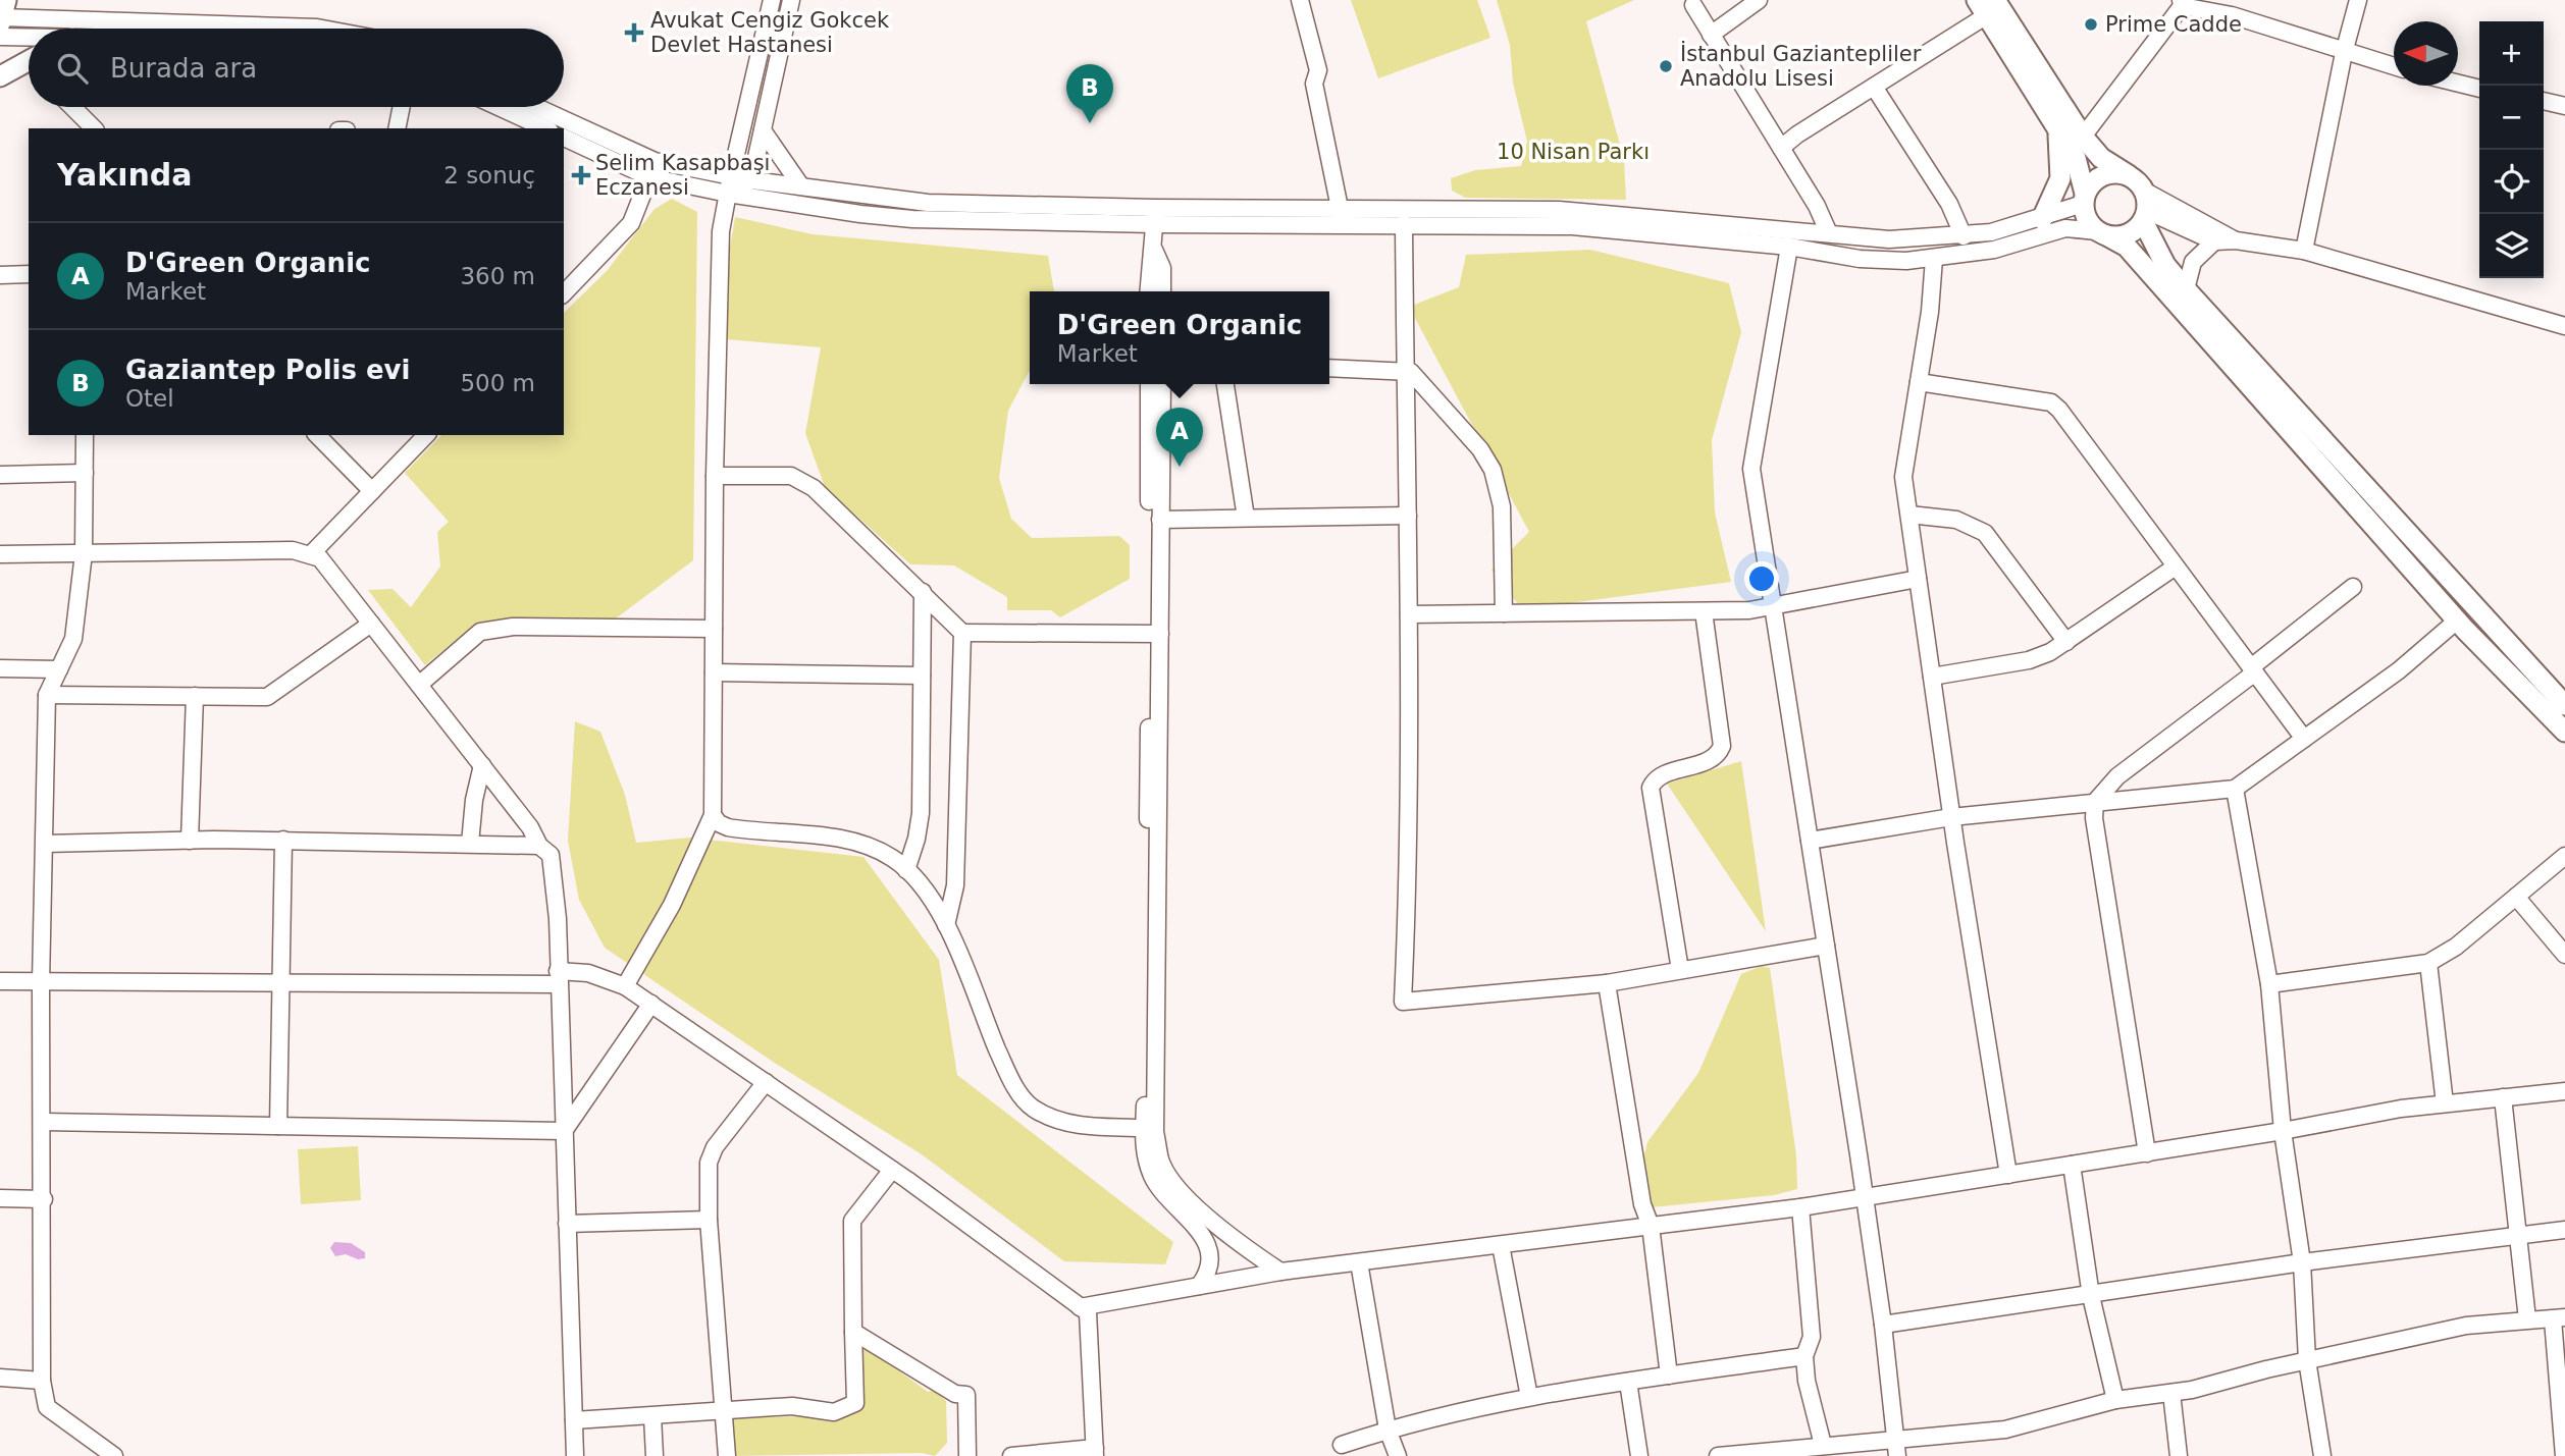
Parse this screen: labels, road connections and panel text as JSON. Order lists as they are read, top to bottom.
{
  "parks": ["10 Nisan Parkı"],
  "places": {
    "other": ["Prime Cadde", "İstanbul Gaziantepliler Anadolu Lisesi"],
    "health": ["Avukat Cengiz Gokcek Devlet Hastanesi", "Selim Kasapbaşı Eczanesi"]
  },
  "north": "left",
  "page": {
    "map_buttons": ["+", "−"],
    "search": "Burada ara",
    "pins": ["B", "A"],
    "heading": ["Yakında", "2 sonuç"],
    "list": [
      {
        "mark": "A",
        "name": "D'Green Organic",
        "note": "Market",
        "value": "360 m"
      },
      {
        "mark": "B",
        "name": "Gaziantep Polis evi",
        "note": "Otel",
        "value": "500 m"
      }
    ],
    "popup": ["D'Green Organic", "Market"]
  }
}
